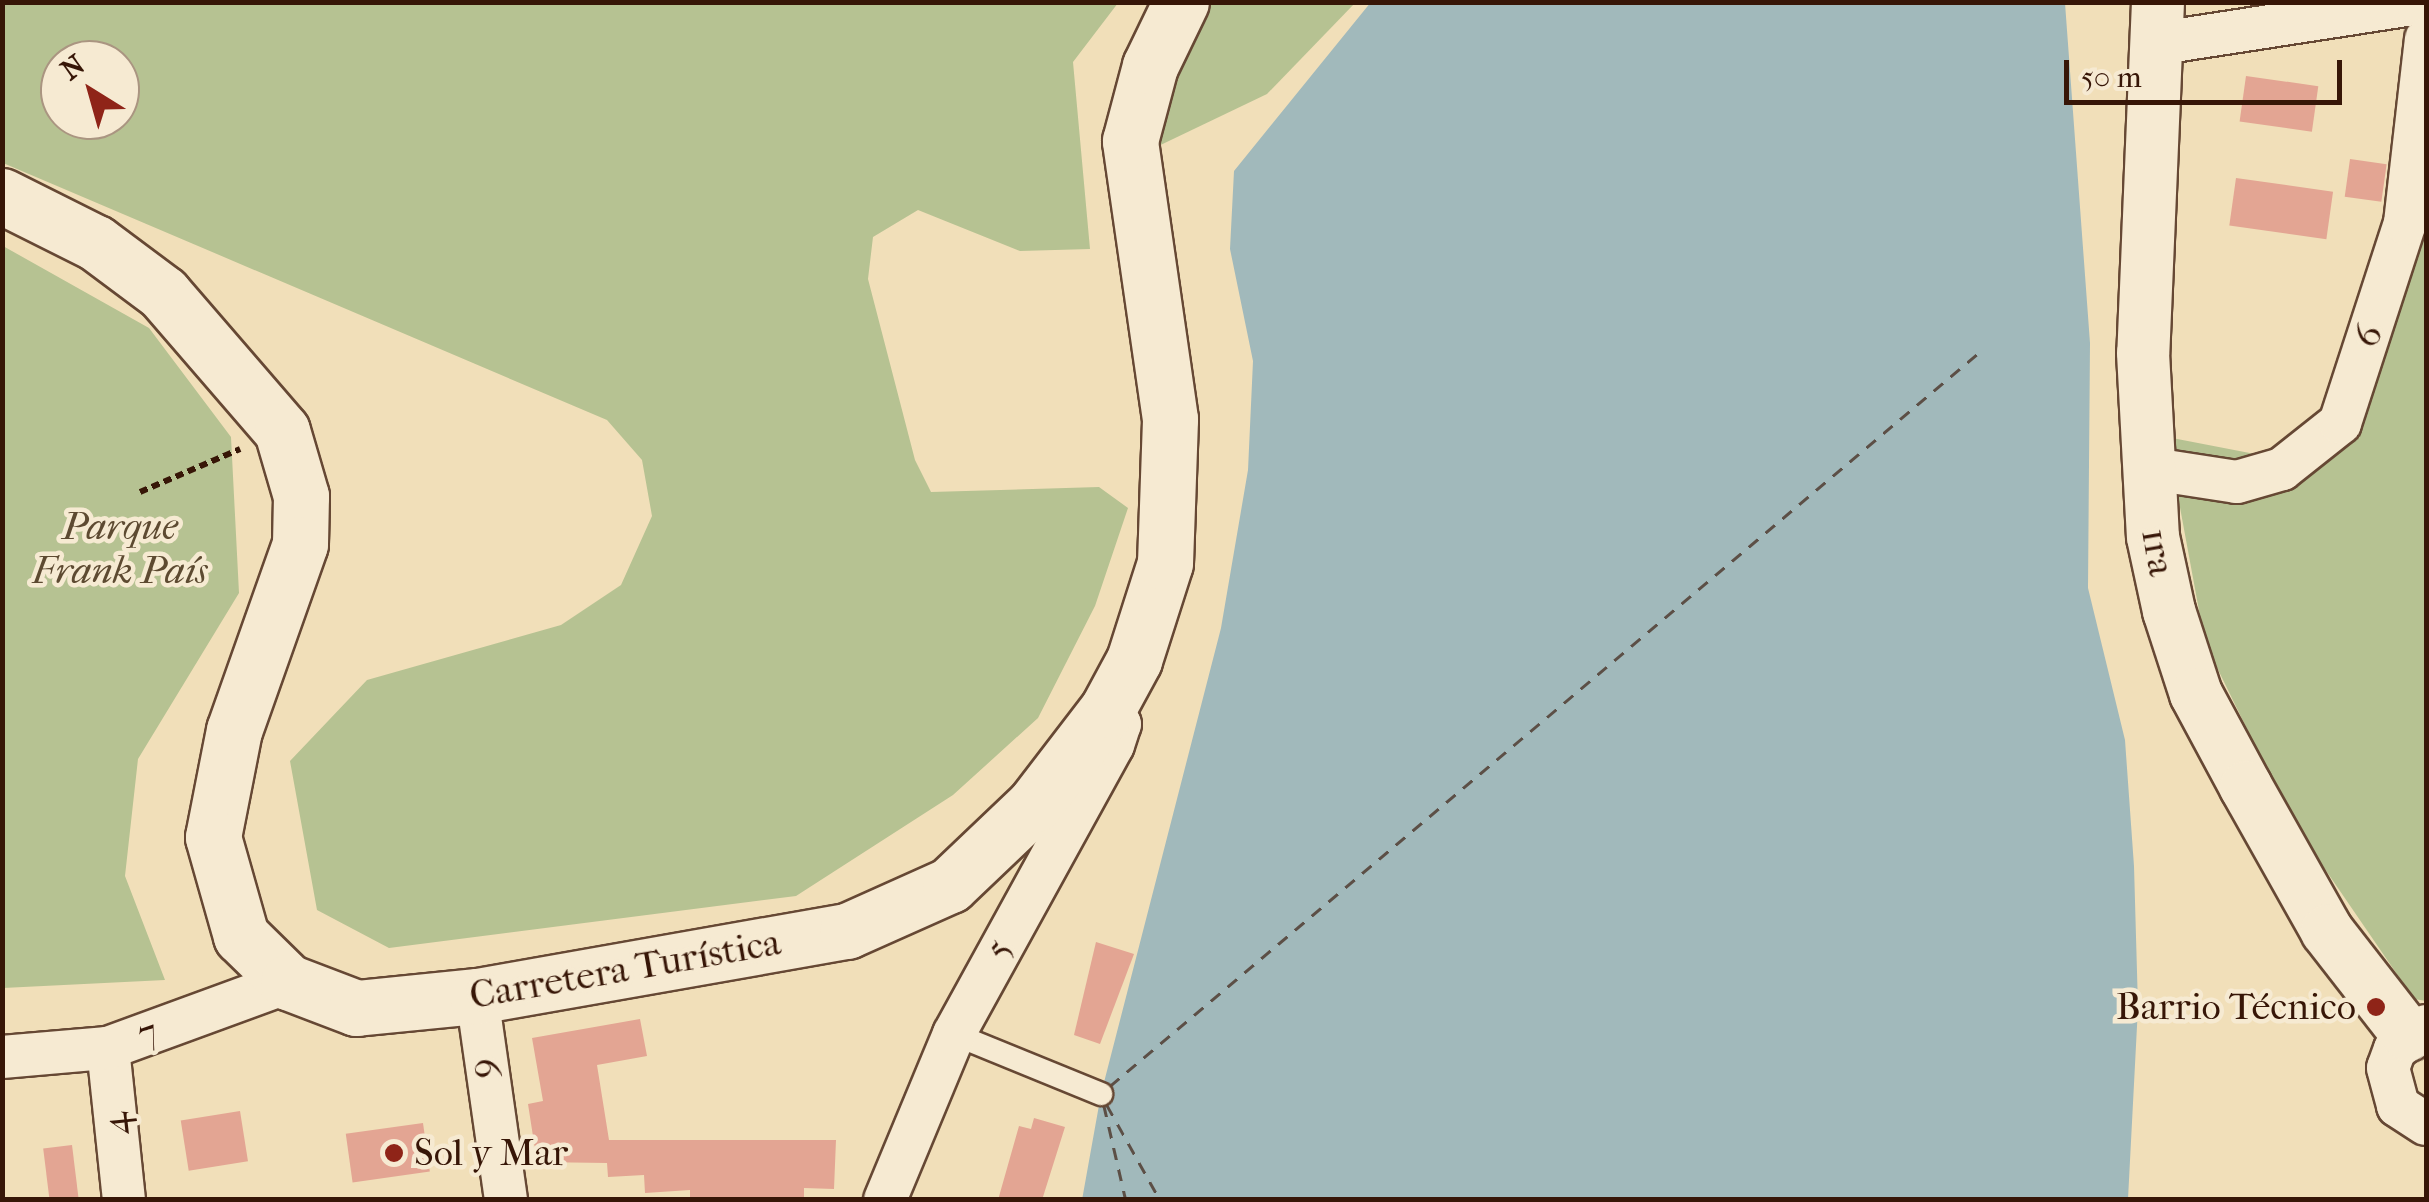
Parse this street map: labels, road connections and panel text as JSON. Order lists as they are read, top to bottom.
{
  "streets": {
    "main road": ["Carretera Turística"],
    "street": [
      "6",
      "1ra",
      "5",
      "7",
      "4"
    ]
  },
  "crossings": [
    ["6", "1ra"],
    ["6", "Carretera Turística"],
    ["5", "Carretera Turística"],
    ["Carretera Turística", "7"],
    ["7", "4"]
  ],
  "parks": ["Parque Frank País"],
  "places": ["Barrio Técnico", "Sol y Mar"],
  "scale_bar": "50 m",
  "north": "top left"
}
